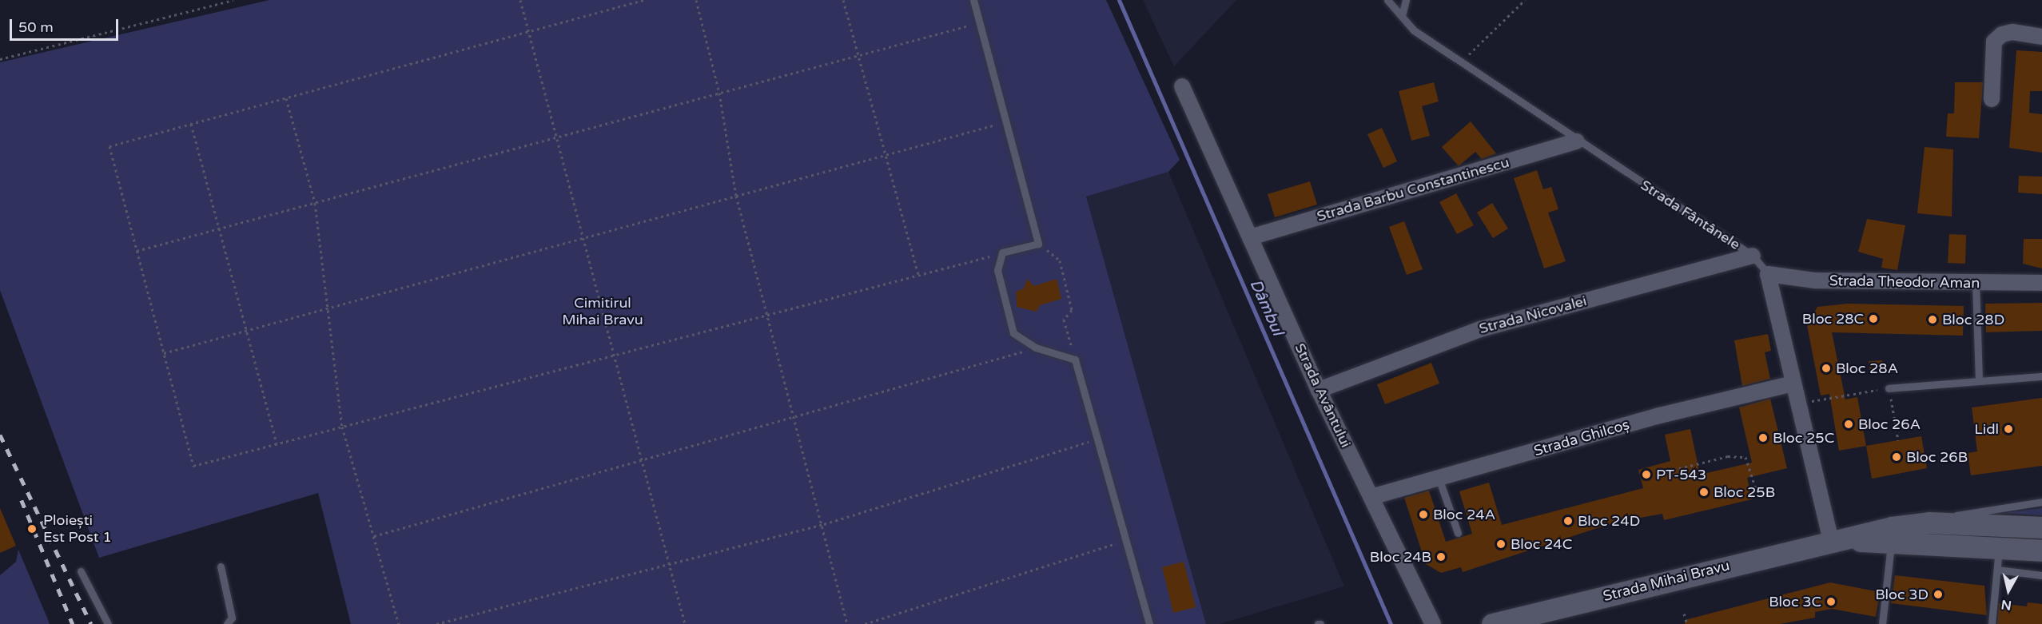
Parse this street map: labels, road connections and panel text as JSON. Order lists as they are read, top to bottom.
{
  "streets": {
    "main road": ["Strada Mihai Bravu"],
    "street": [
      "Strada Barbu Constantinescu",
      "Strada Fântânele",
      "Strada Theodor Aman",
      "Strada Nicovalei",
      "Strada Avântului",
      "Strada Ghilcoș"
    ]
  },
  "crossings": [
    ["Strada Barbu Constantinescu", "Strada Fântânele"],
    ["Strada Barbu Constantinescu", "Strada Avântului"],
    ["Strada Fântânele", "Strada Theodor Aman"],
    ["Strada Fântânele", "Strada Nicovalei"],
    ["Strada Fântânele", "Strada Ghilcoș"],
    ["Strada Fântânele", "Strada Mihai Bravu"],
    ["Strada Nicovalei", "Strada Avântului"],
    ["Strada Avântului", "Strada Ghilcoș"]
  ],
  "water": ["Dâmbul"],
  "parks": ["Cimitirul Mihai Bravu"],
  "places": [
    "Bloc 28C",
    "Bloc 28D",
    "Bloc 28A",
    "Bloc 26A",
    "Lidl",
    "Bloc 25C",
    "Bloc 26B",
    "PT-543",
    "Bloc 25B",
    "Bloc 24A",
    "Bloc 24D",
    "Ploiești Est Post 1",
    "Bloc 24C",
    "Bloc 24B",
    "Bloc 3D",
    "Bloc 3C"
  ],
  "scale_bar": "50 m",
  "north": "bottom"
}
